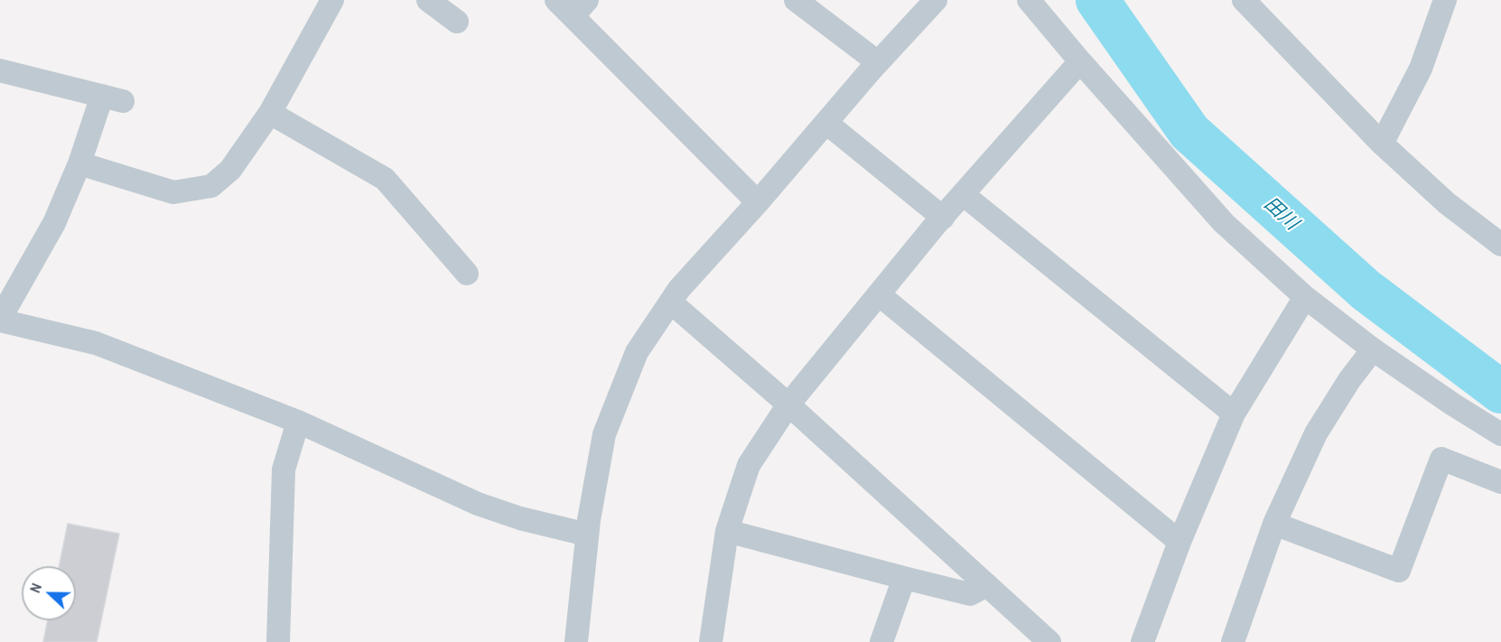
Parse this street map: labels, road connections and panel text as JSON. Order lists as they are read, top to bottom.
{
  "water": ["田川"],
  "north": "left"
}
